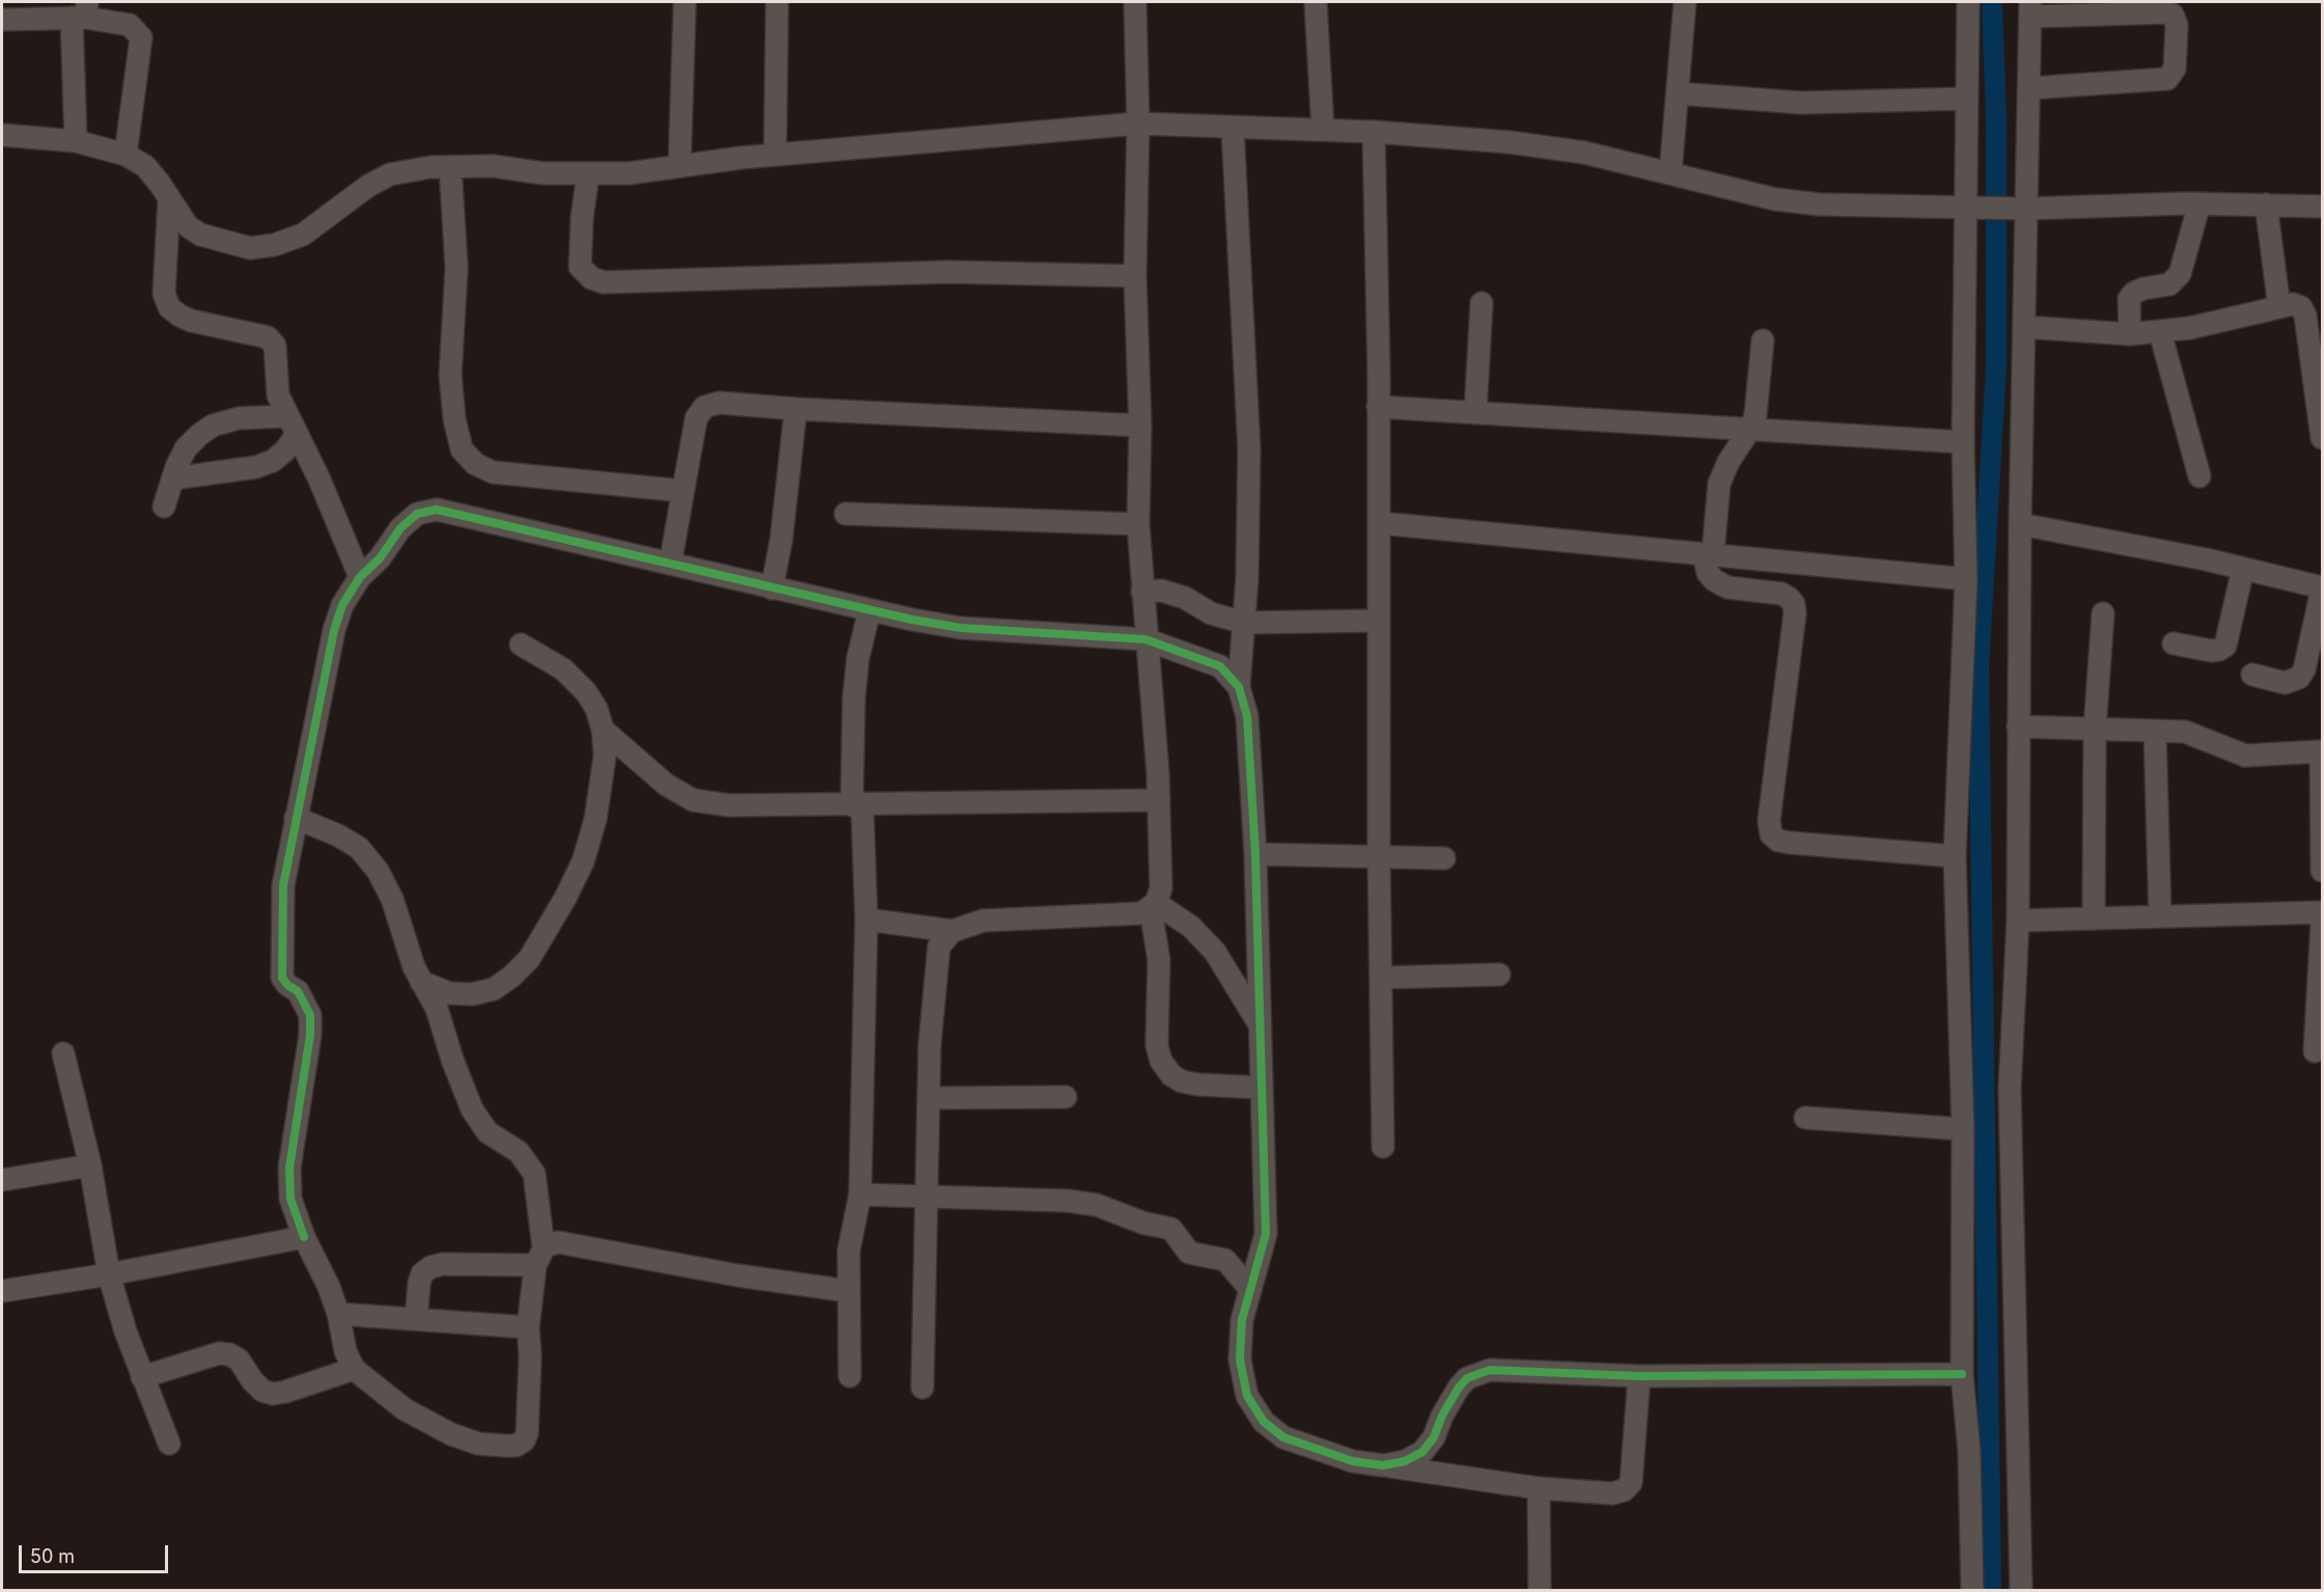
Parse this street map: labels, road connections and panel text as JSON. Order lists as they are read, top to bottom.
{
  "scale_bar": "50 m"
}
